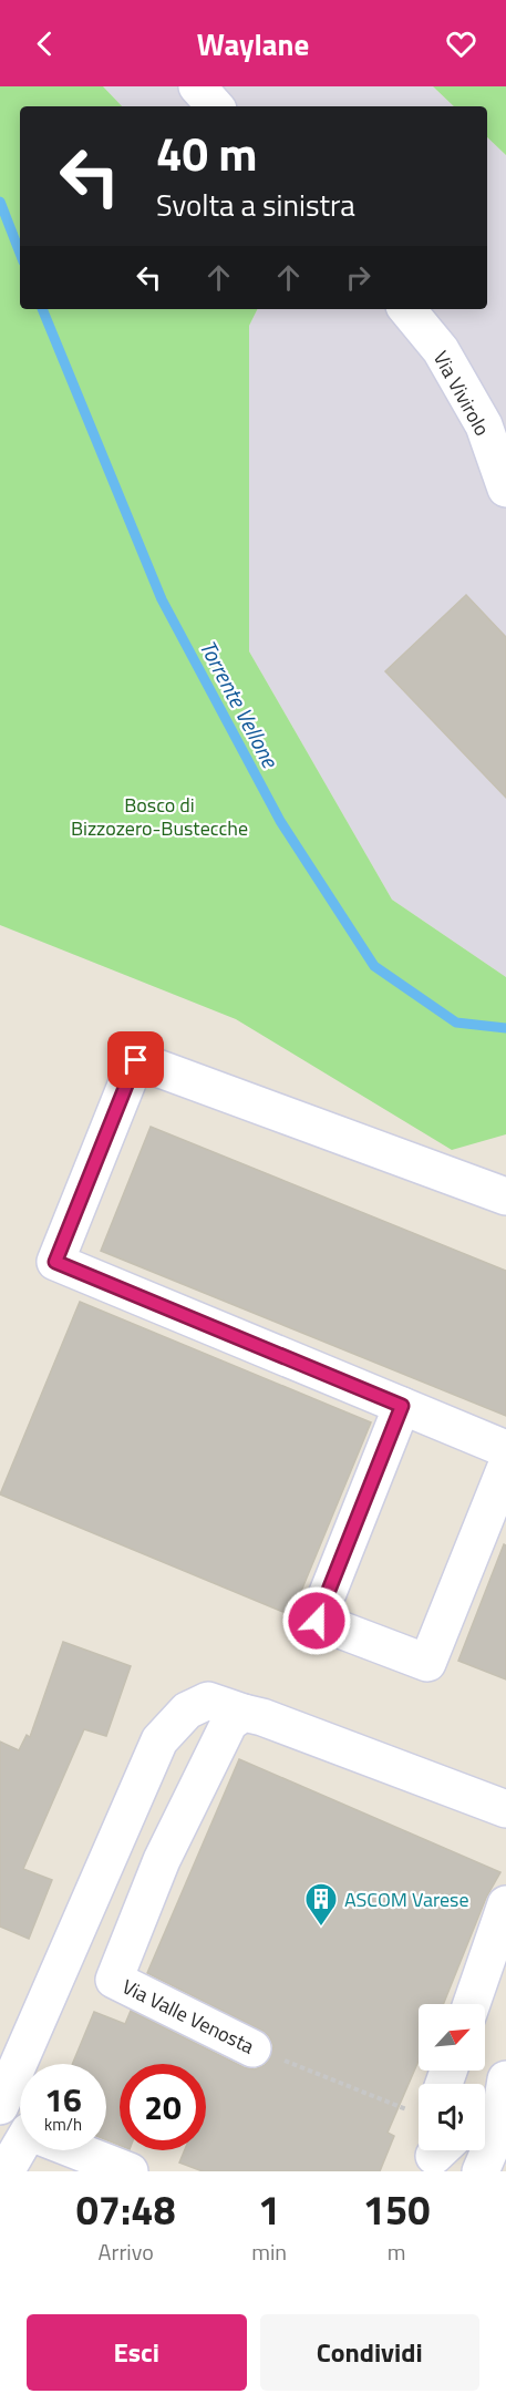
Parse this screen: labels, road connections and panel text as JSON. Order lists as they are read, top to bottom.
{
  "streets": {
    "street": ["Via Vivirolo", "Via Valle Venosta"]
  },
  "water": ["Torrente Vellone"],
  "parks": ["Bosco di Bizzozero-Bustecche"],
  "places": {
    "building": ["ASCOM Varese"]
  },
  "north": "top right",
  "page": {
    "header": "Waylane",
    "turn": ["40 m", "Svolta a sinistra"],
    "speed": "16 km/h",
    "limit": "20",
    "eta": [
      "07:48",
      "Arrivo",
      "1",
      "min",
      "150",
      "m"
    ],
    "buttons": ["Esci", "Condividi"]
  }
}
